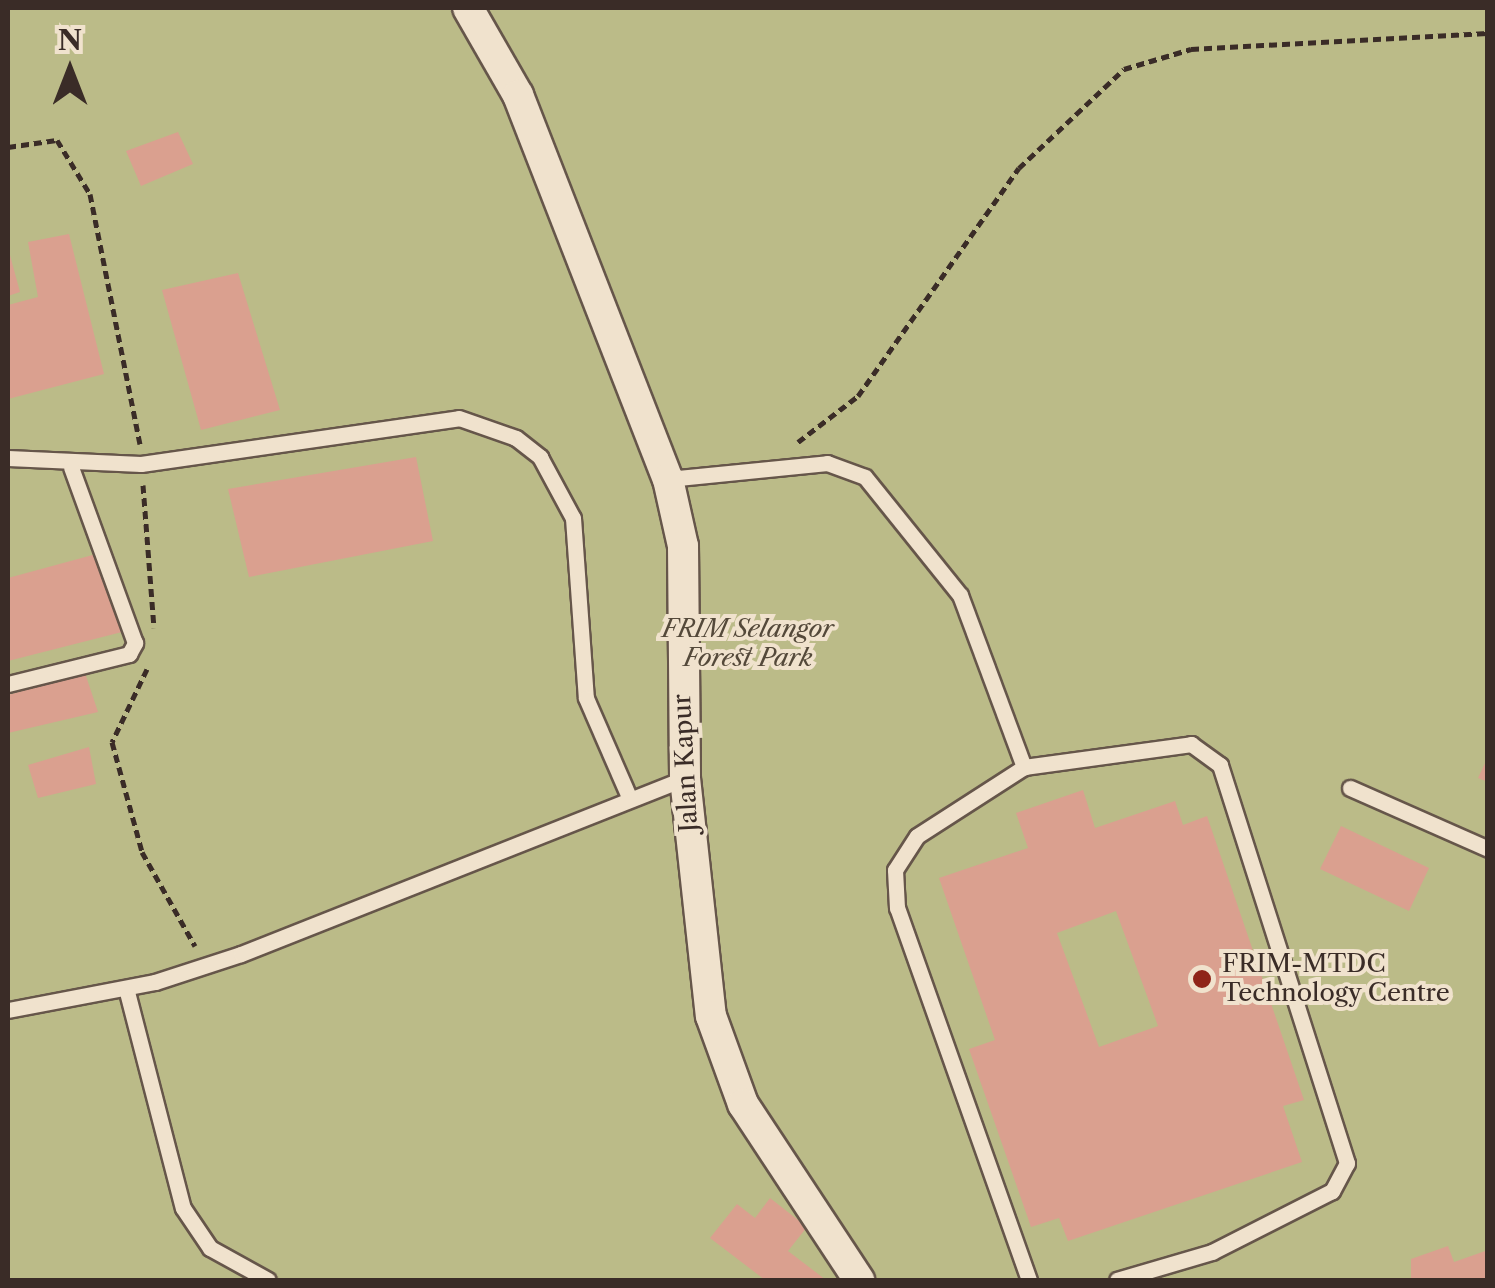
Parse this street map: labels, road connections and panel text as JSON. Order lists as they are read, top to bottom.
{
  "streets": {
    "street": ["Jalan Kapur"]
  },
  "parks": ["FRIM Selangor Forest Park"],
  "places": ["FRIM-MTDC Technology Centre"],
  "north": "top"
}
